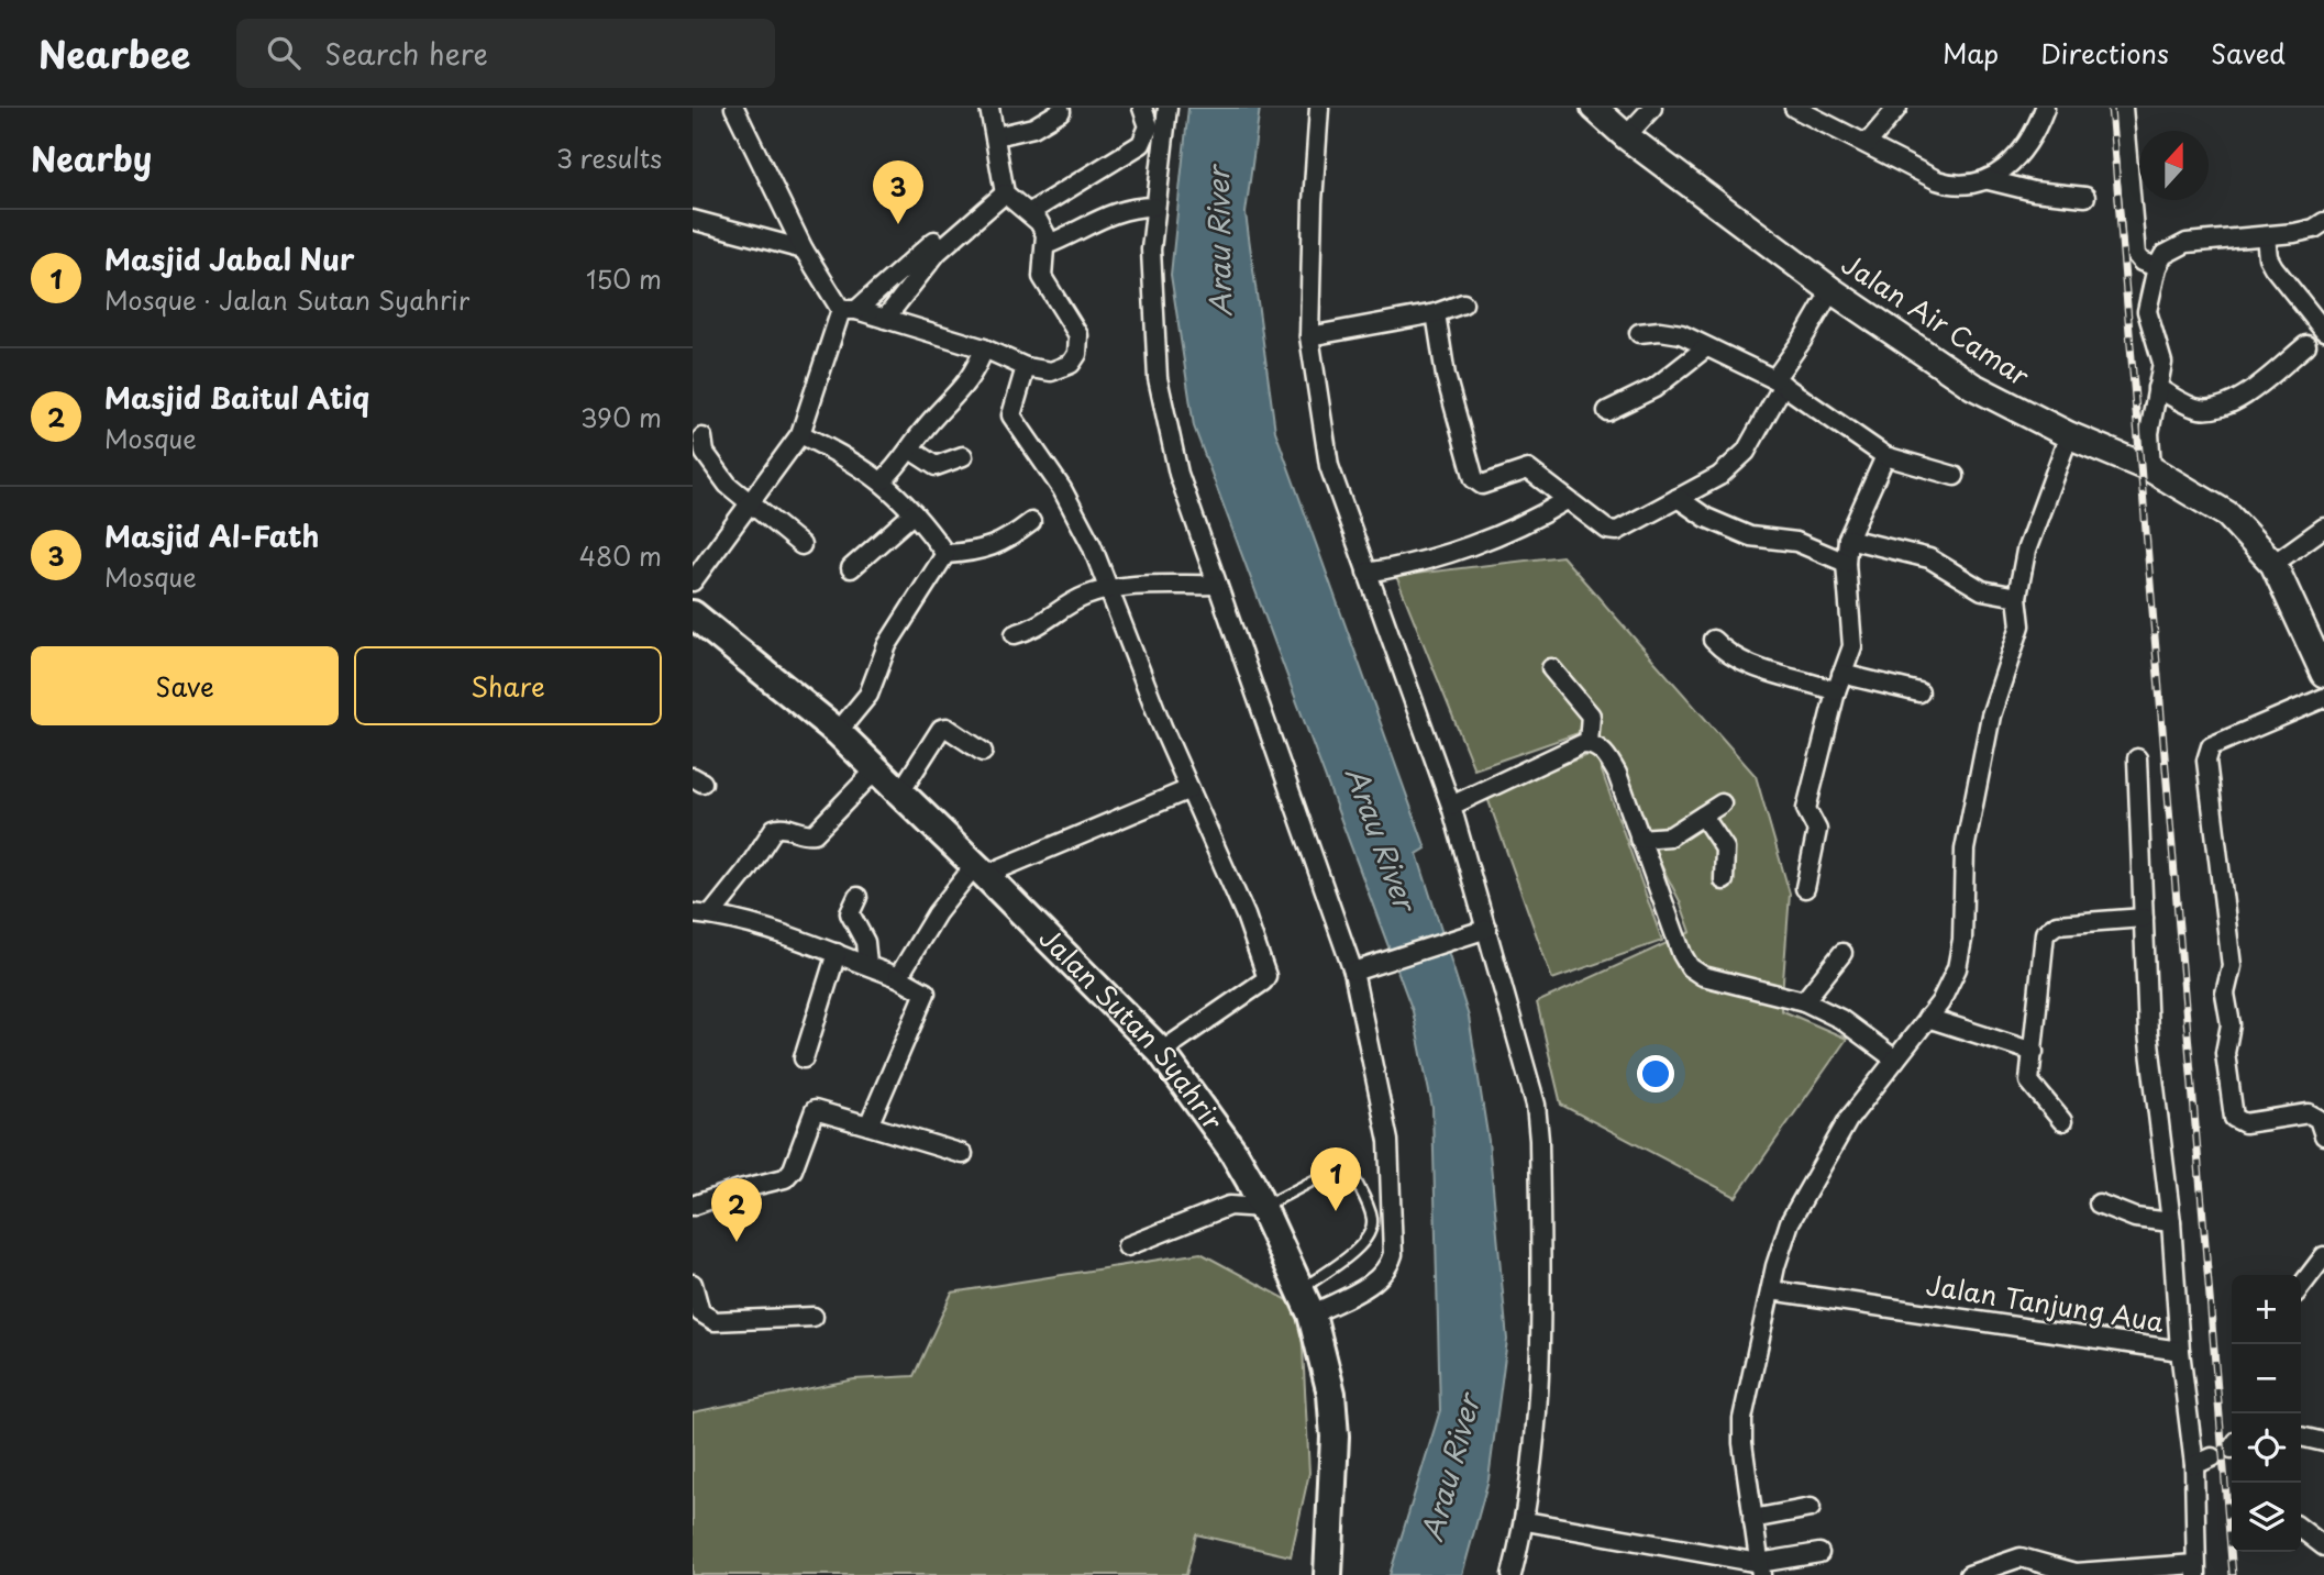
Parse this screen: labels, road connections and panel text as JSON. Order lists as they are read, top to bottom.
{
  "streets": {
    "main road": ["Jalan Air Camar", "Jalan Sutan Syahrir"],
    "street": ["Jalan Tanjung Aua"]
  },
  "water": ["Arau River"],
  "north": "top",
  "page": {
    "header": "Nearbee",
    "search": "Search here",
    "nav": ["Map", "Directions", "Saved"],
    "heading": ["Nearby", "3 results"],
    "pins": ["3", "1", "2"],
    "list": [
      {
        "mark": "1",
        "name": "Masjid Jabal Nur",
        "note": "Mosque · Jalan Sutan Syahrir",
        "value": "150 m"
      },
      {
        "mark": "2",
        "name": "Masjid Baitul Atiq",
        "note": "Mosque",
        "value": "390 m"
      },
      {
        "mark": "3",
        "name": "Masjid Al-Fath",
        "note": "Mosque",
        "value": "480 m"
      }
    ],
    "buttons": ["Save", "Share"],
    "map_buttons": ["+", "−"]
  }
}
